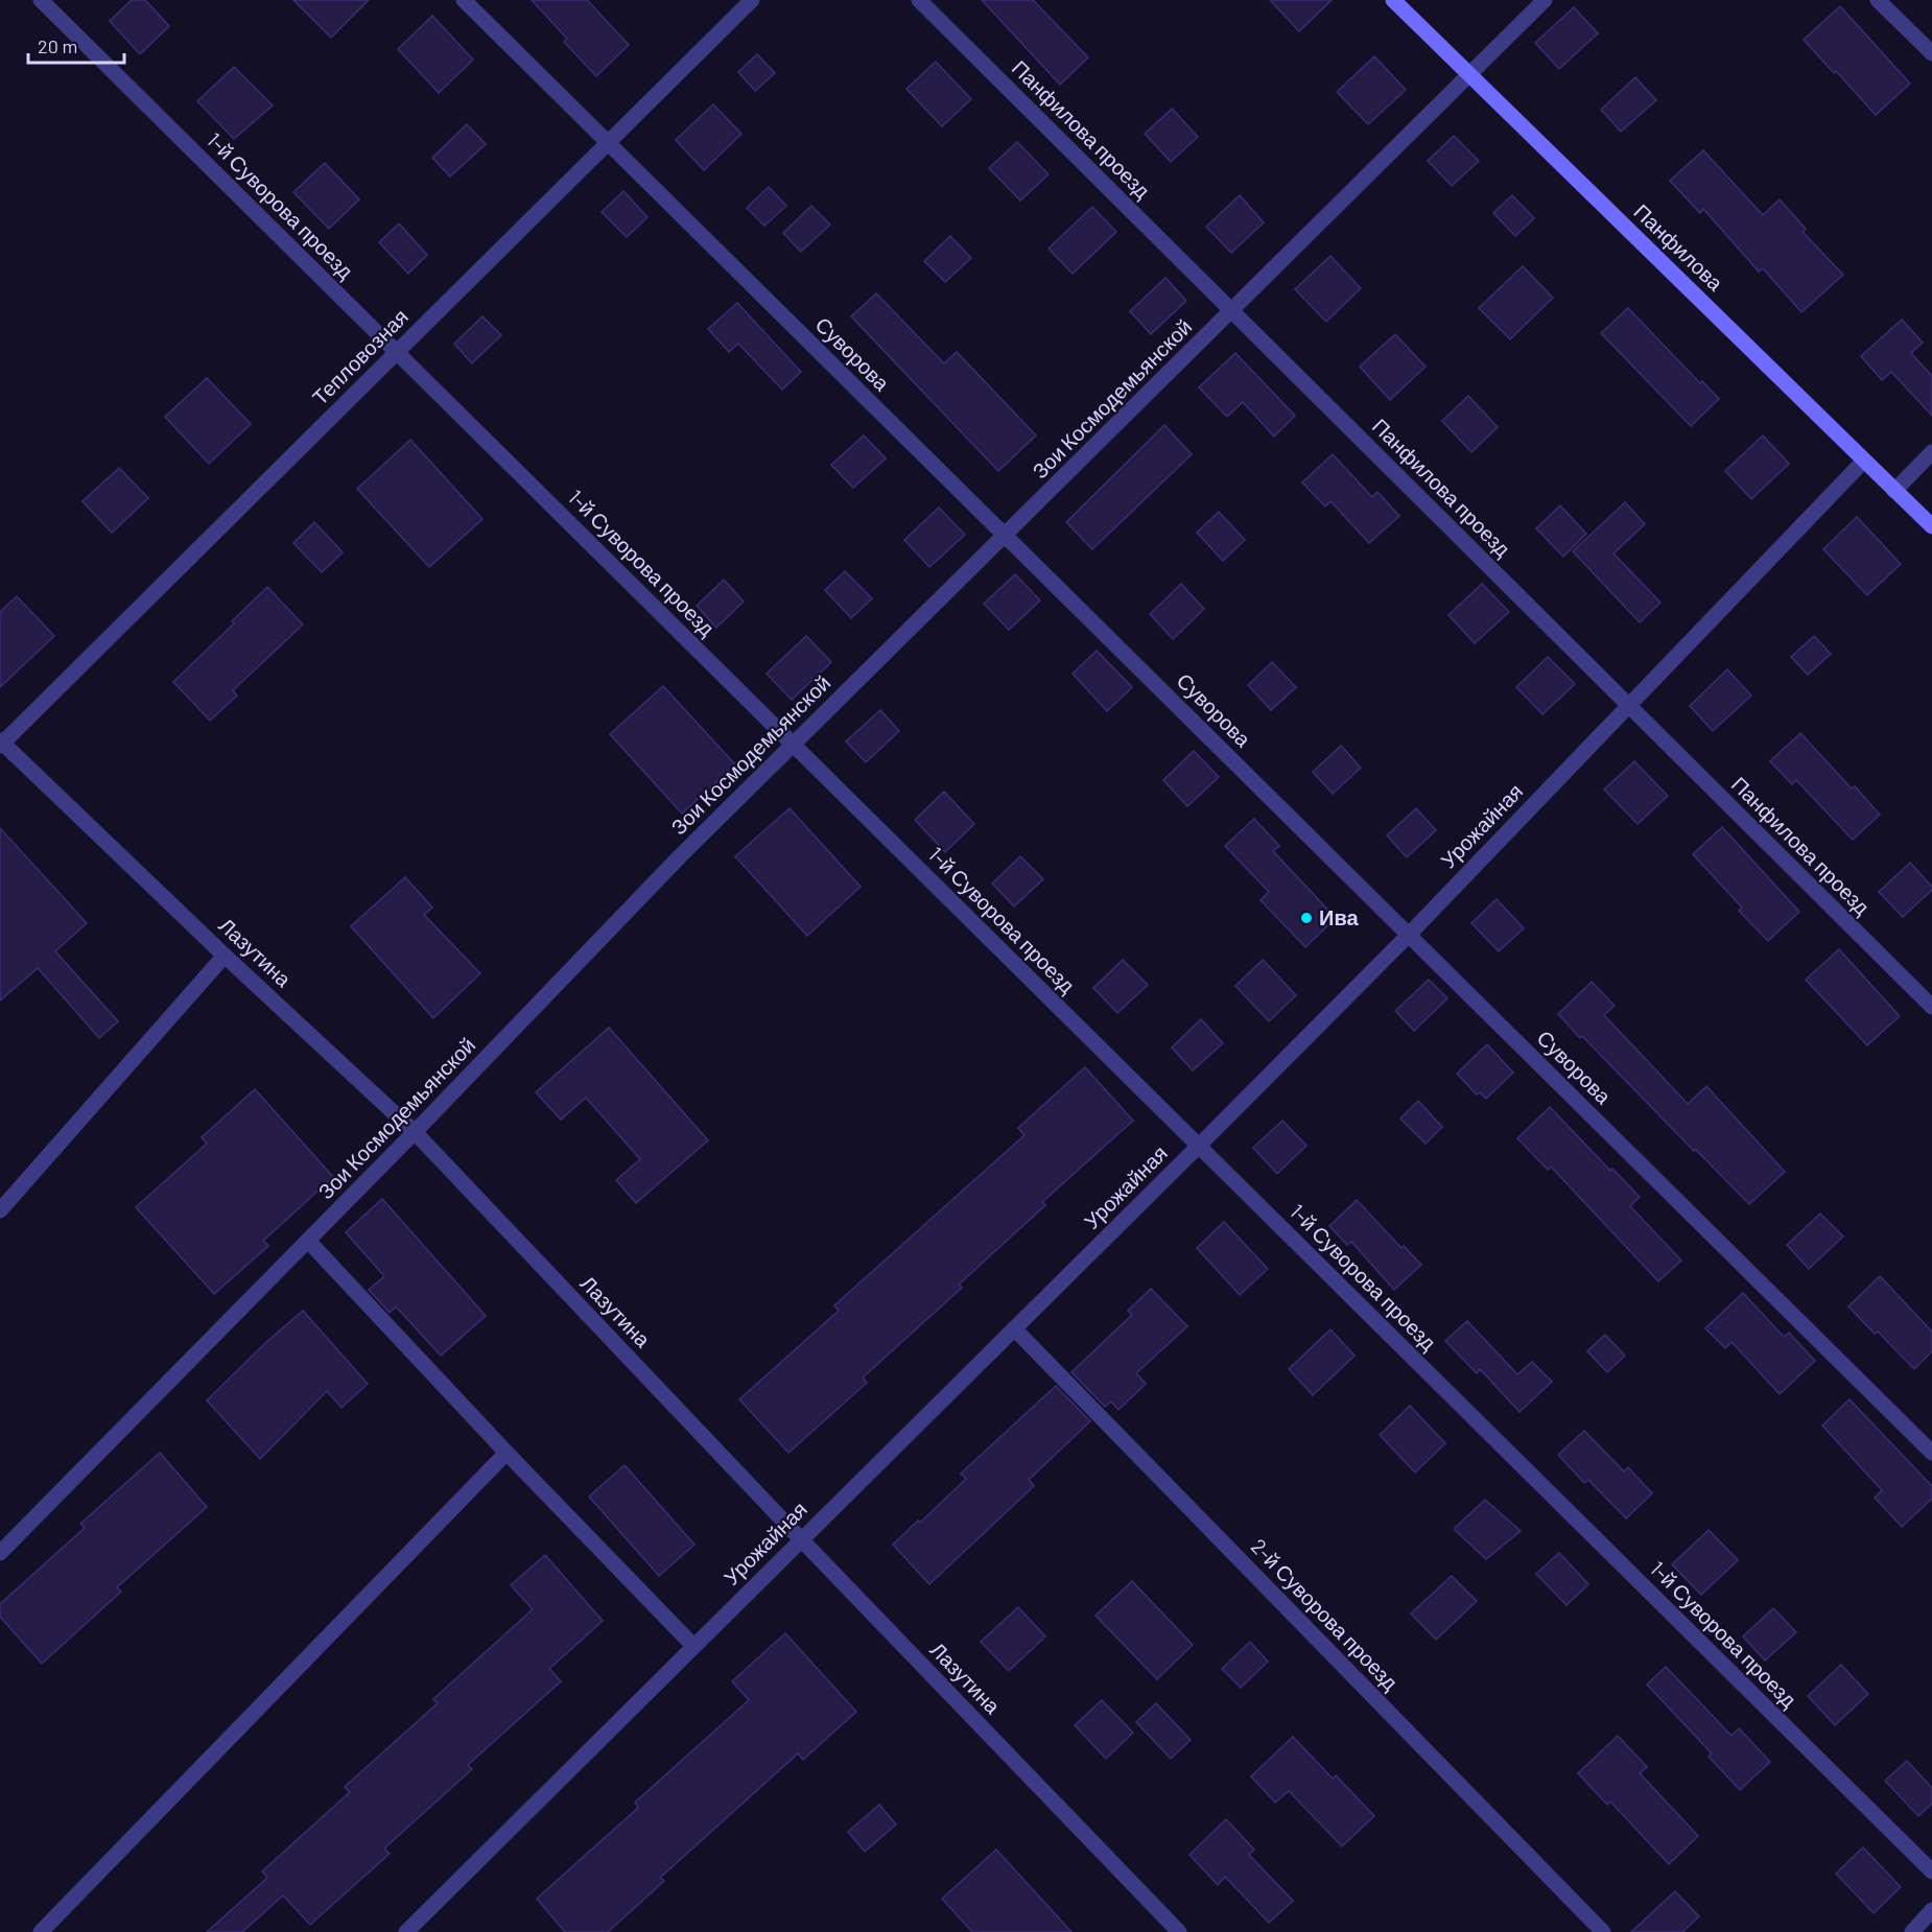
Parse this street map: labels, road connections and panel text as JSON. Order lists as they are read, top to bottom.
{
  "streets": {
    "street": [
      "Панфилова проезд",
      "1-й Суворова проезд",
      "Панфилова",
      "Суворова",
      "Тепловозная",
      "Зои Космодемьянской",
      "Урожайная",
      "Лазутина",
      "2-й Суворова проезд"
    ]
  },
  "crossings": [
    ["Панфилова проезд", "Зои Космодемьянской"],
    ["Панфилова проезд", "Урожайная"],
    ["1-й Суворова проезд", "Тепловозная"],
    ["1-й Суворова проезд", "Зои Космодемьянской"],
    ["1-й Суворова проезд", "Урожайная"],
    ["Панфилова", "Зои Космодемьянской"],
    ["Панфилова", "Урожайная"],
    ["Суворова", "Тепловозная"],
    ["Суворова", "Зои Космодемьянской"],
    ["Суворова", "Урожайная"],
    ["Тепловозная", "Лазутина"],
    ["Зои Космодемьянской", "Лазутина"],
    ["Урожайная", "Лазутина"],
    ["Урожайная", "2-й Суворова проезд"]
  ],
  "places": ["Ива"],
  "scale_bar": "20 m"
}
